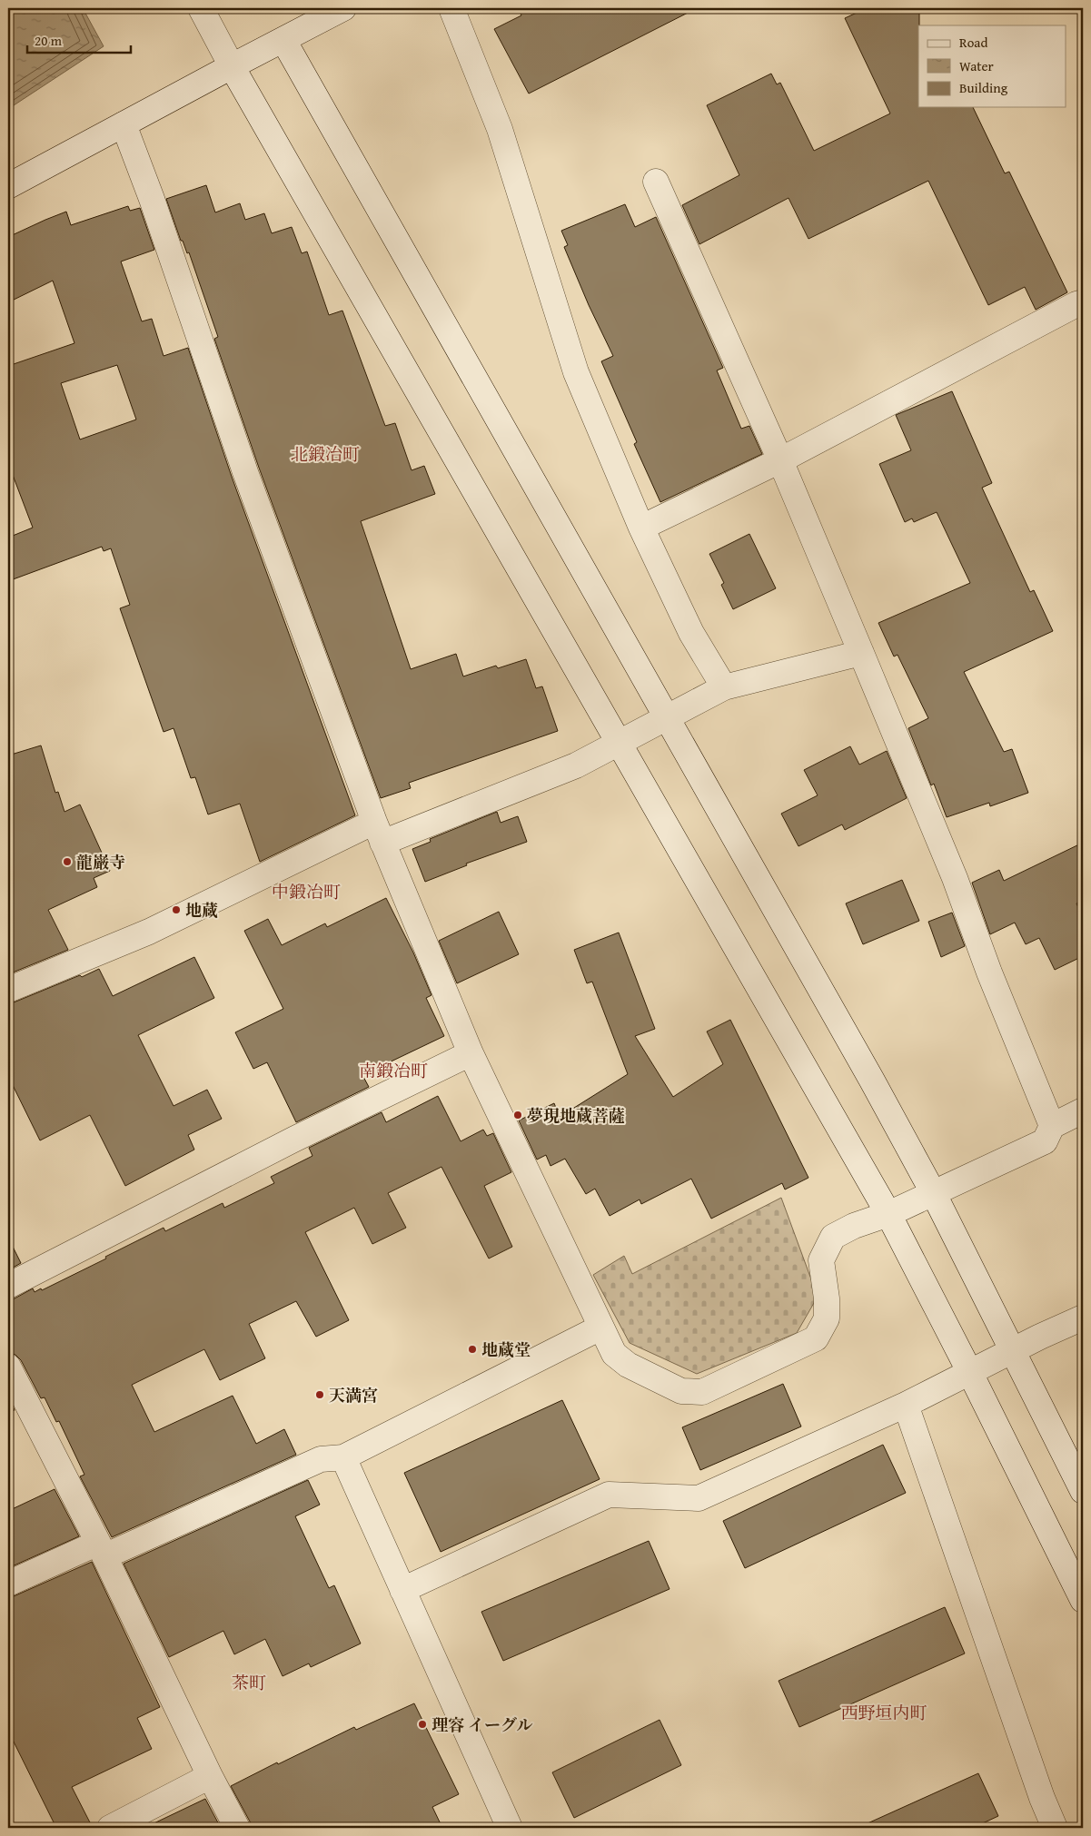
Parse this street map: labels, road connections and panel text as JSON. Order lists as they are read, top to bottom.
{
  "districts": [
    "北鍛冶町",
    "中鍛冶町",
    "南鍛冶町",
    "茶町",
    "西野垣内町"
  ],
  "places": [
    "龍巌寺",
    "地蔵",
    "夢現地蔵菩薩",
    "地蔵堂",
    "天満宮",
    "理容 イーグル"
  ],
  "legend": ["Road", "Water", "Building"],
  "scale_bar": "20 m"
}
